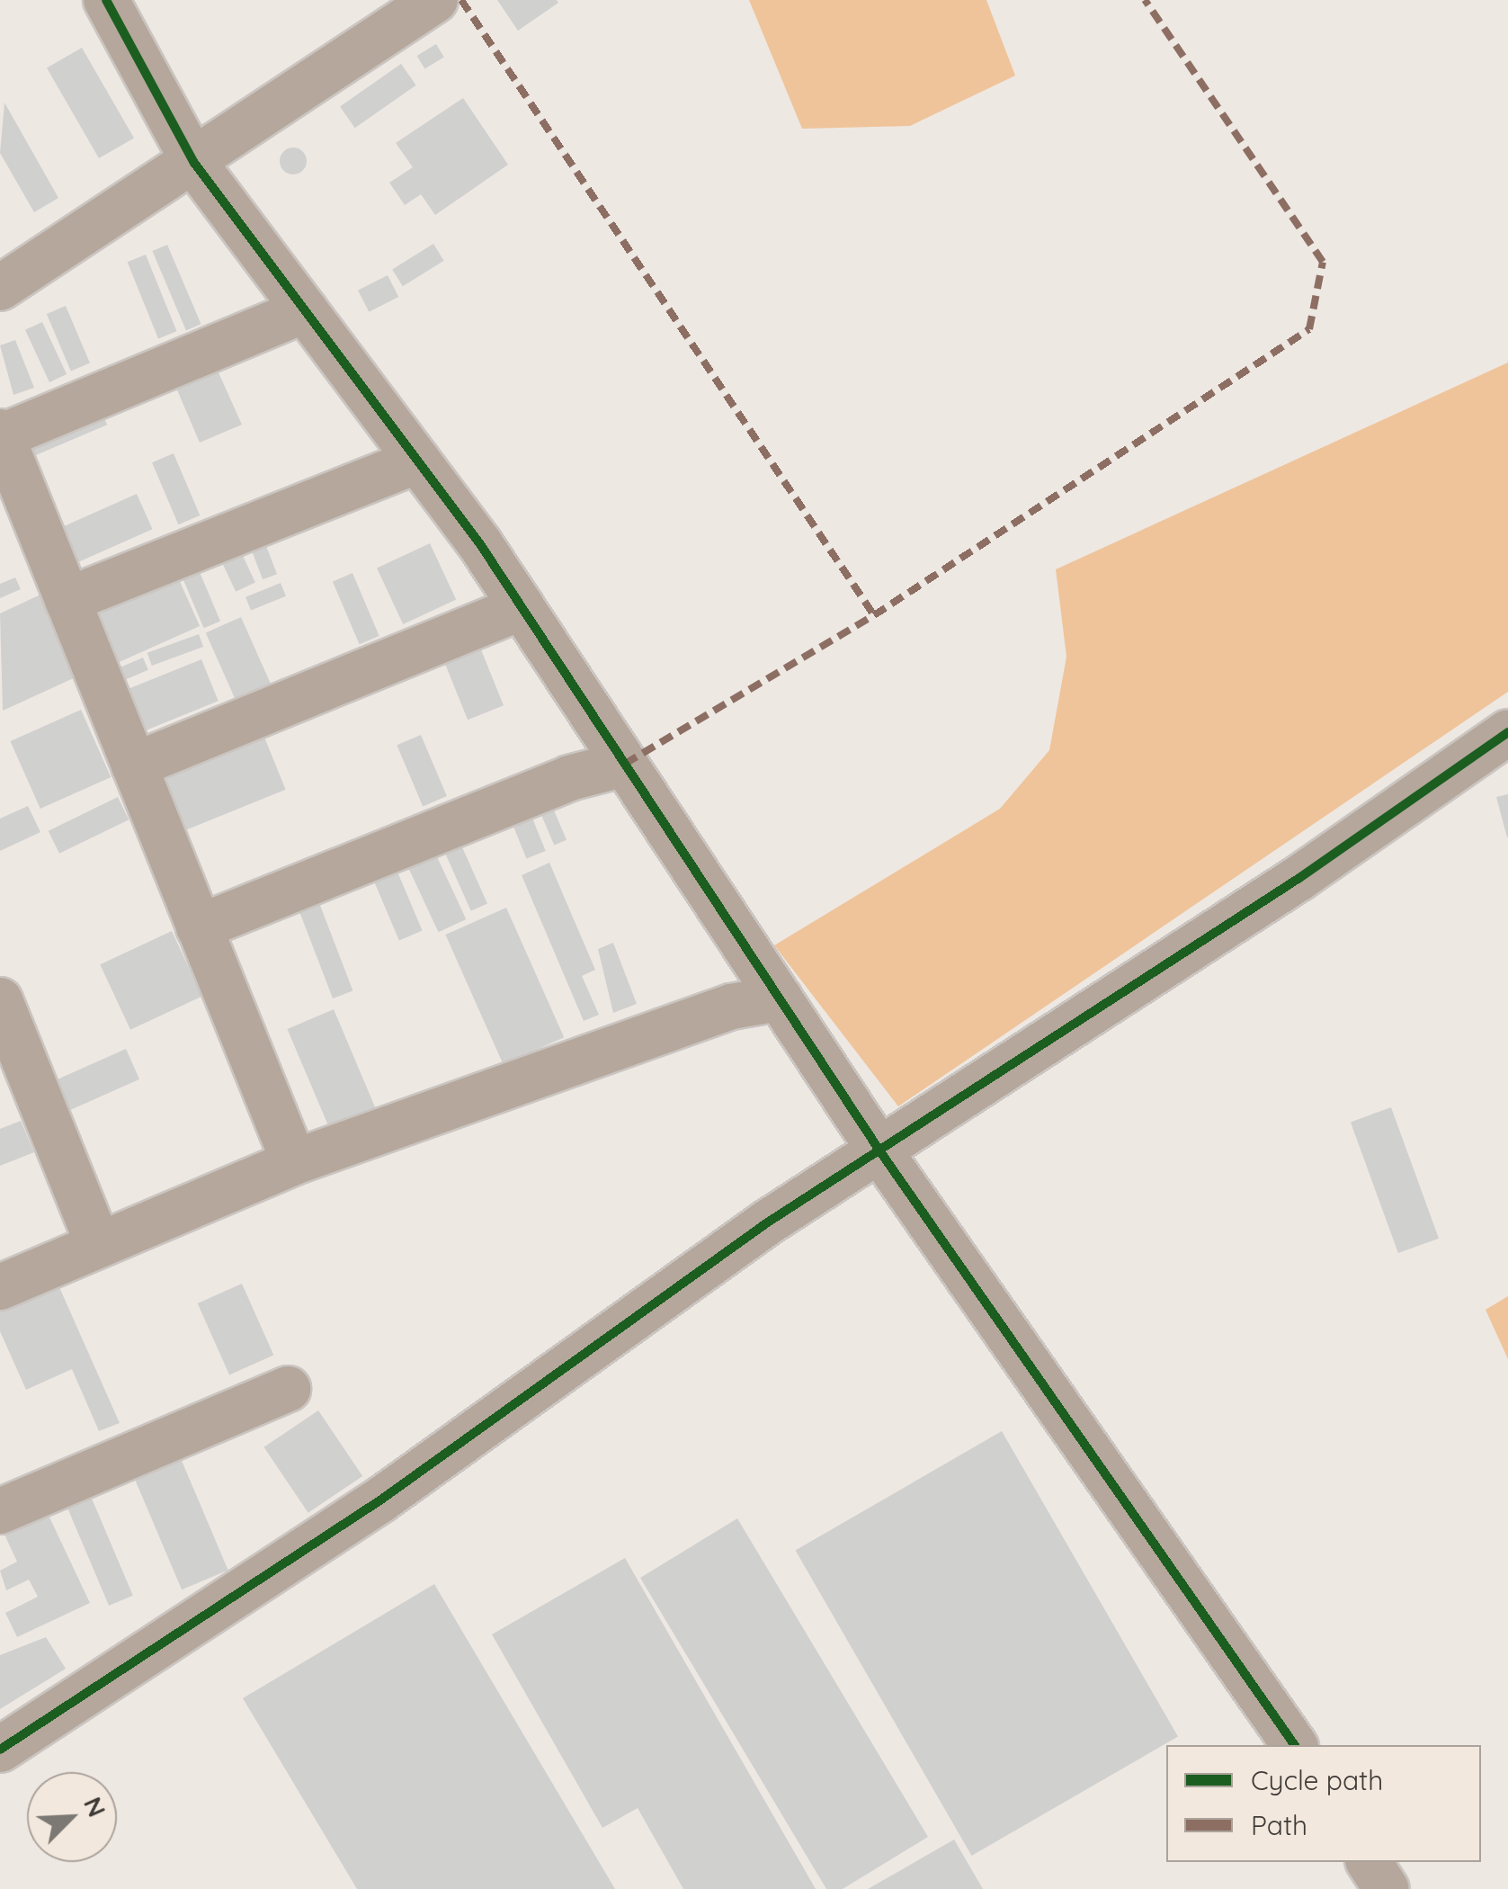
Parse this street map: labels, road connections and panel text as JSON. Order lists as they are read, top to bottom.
{
  "legend": ["Cycle path", "Path"],
  "north": "top right"
}
